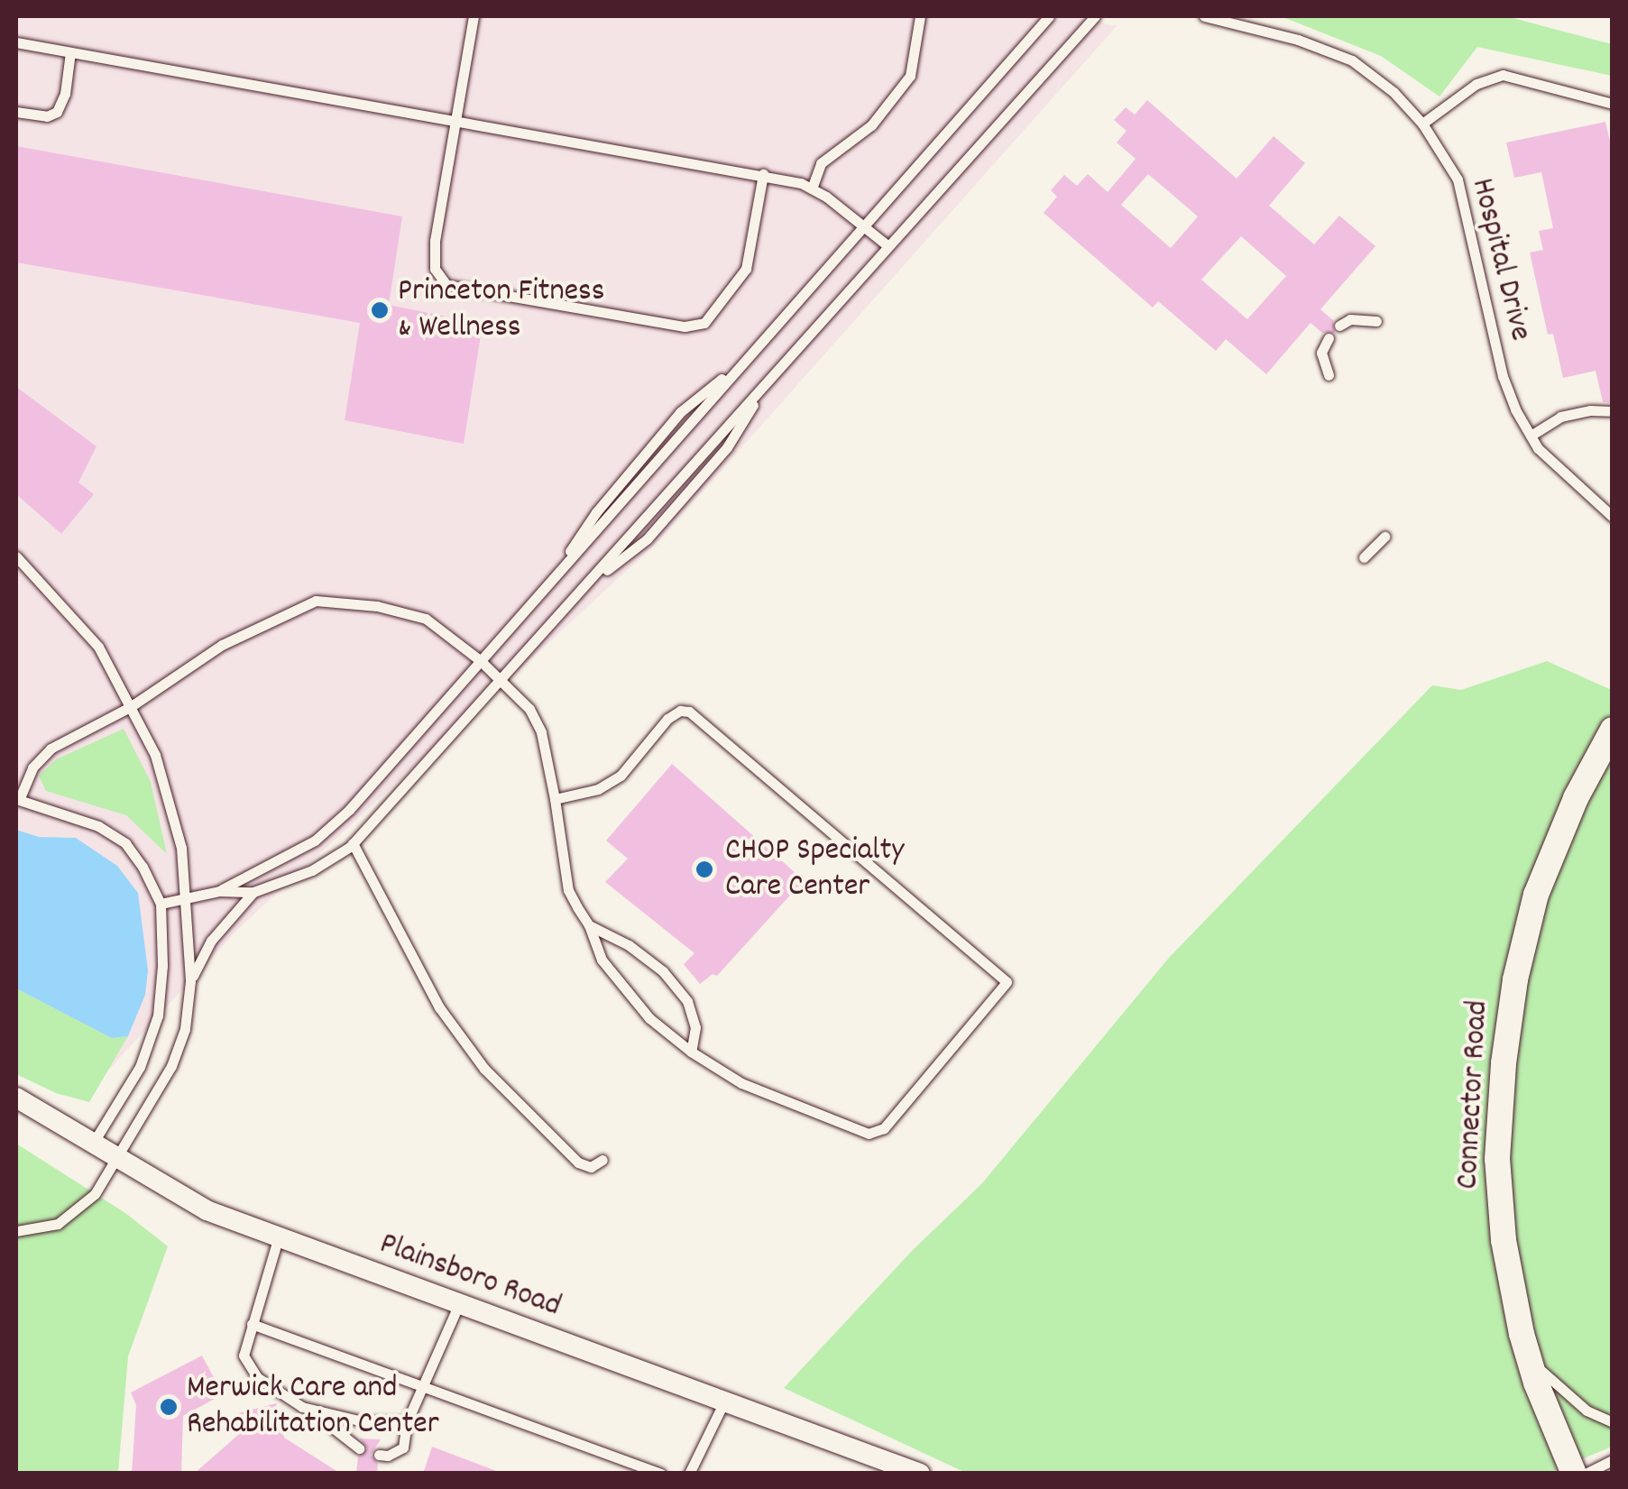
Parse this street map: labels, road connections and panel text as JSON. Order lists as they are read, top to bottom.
{
  "streets": {
    "street": ["Connector Road", "Plainsboro Road"],
    "lane": ["Hospital Drive"]
  },
  "places": ["Princeton Fitness & Wellness", "CHOP Specialty Care Center", "Merwick Care and Rehabilitation Center"]
}
